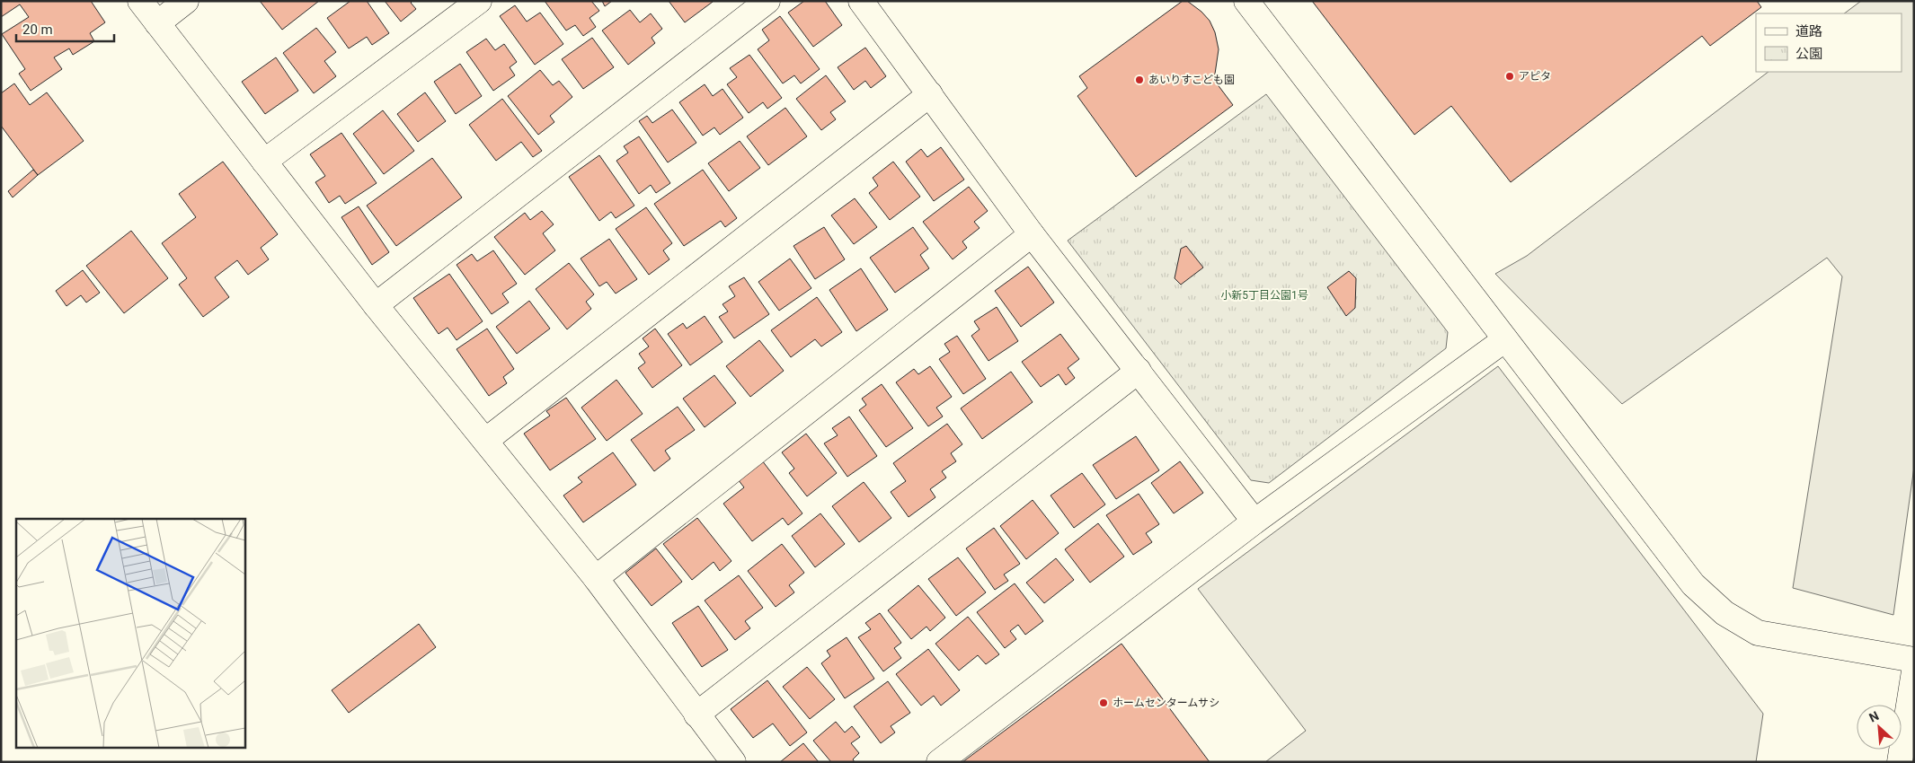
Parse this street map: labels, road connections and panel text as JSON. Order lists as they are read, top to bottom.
{
  "parks": ["小新5丁目公園1号"],
  "places": ["アピタ", "あいりすこども園", "ホームセンタームサシ"],
  "legend": ["道路", "公園"],
  "scale_bar": "20 m",
  "north": "top left"
}
